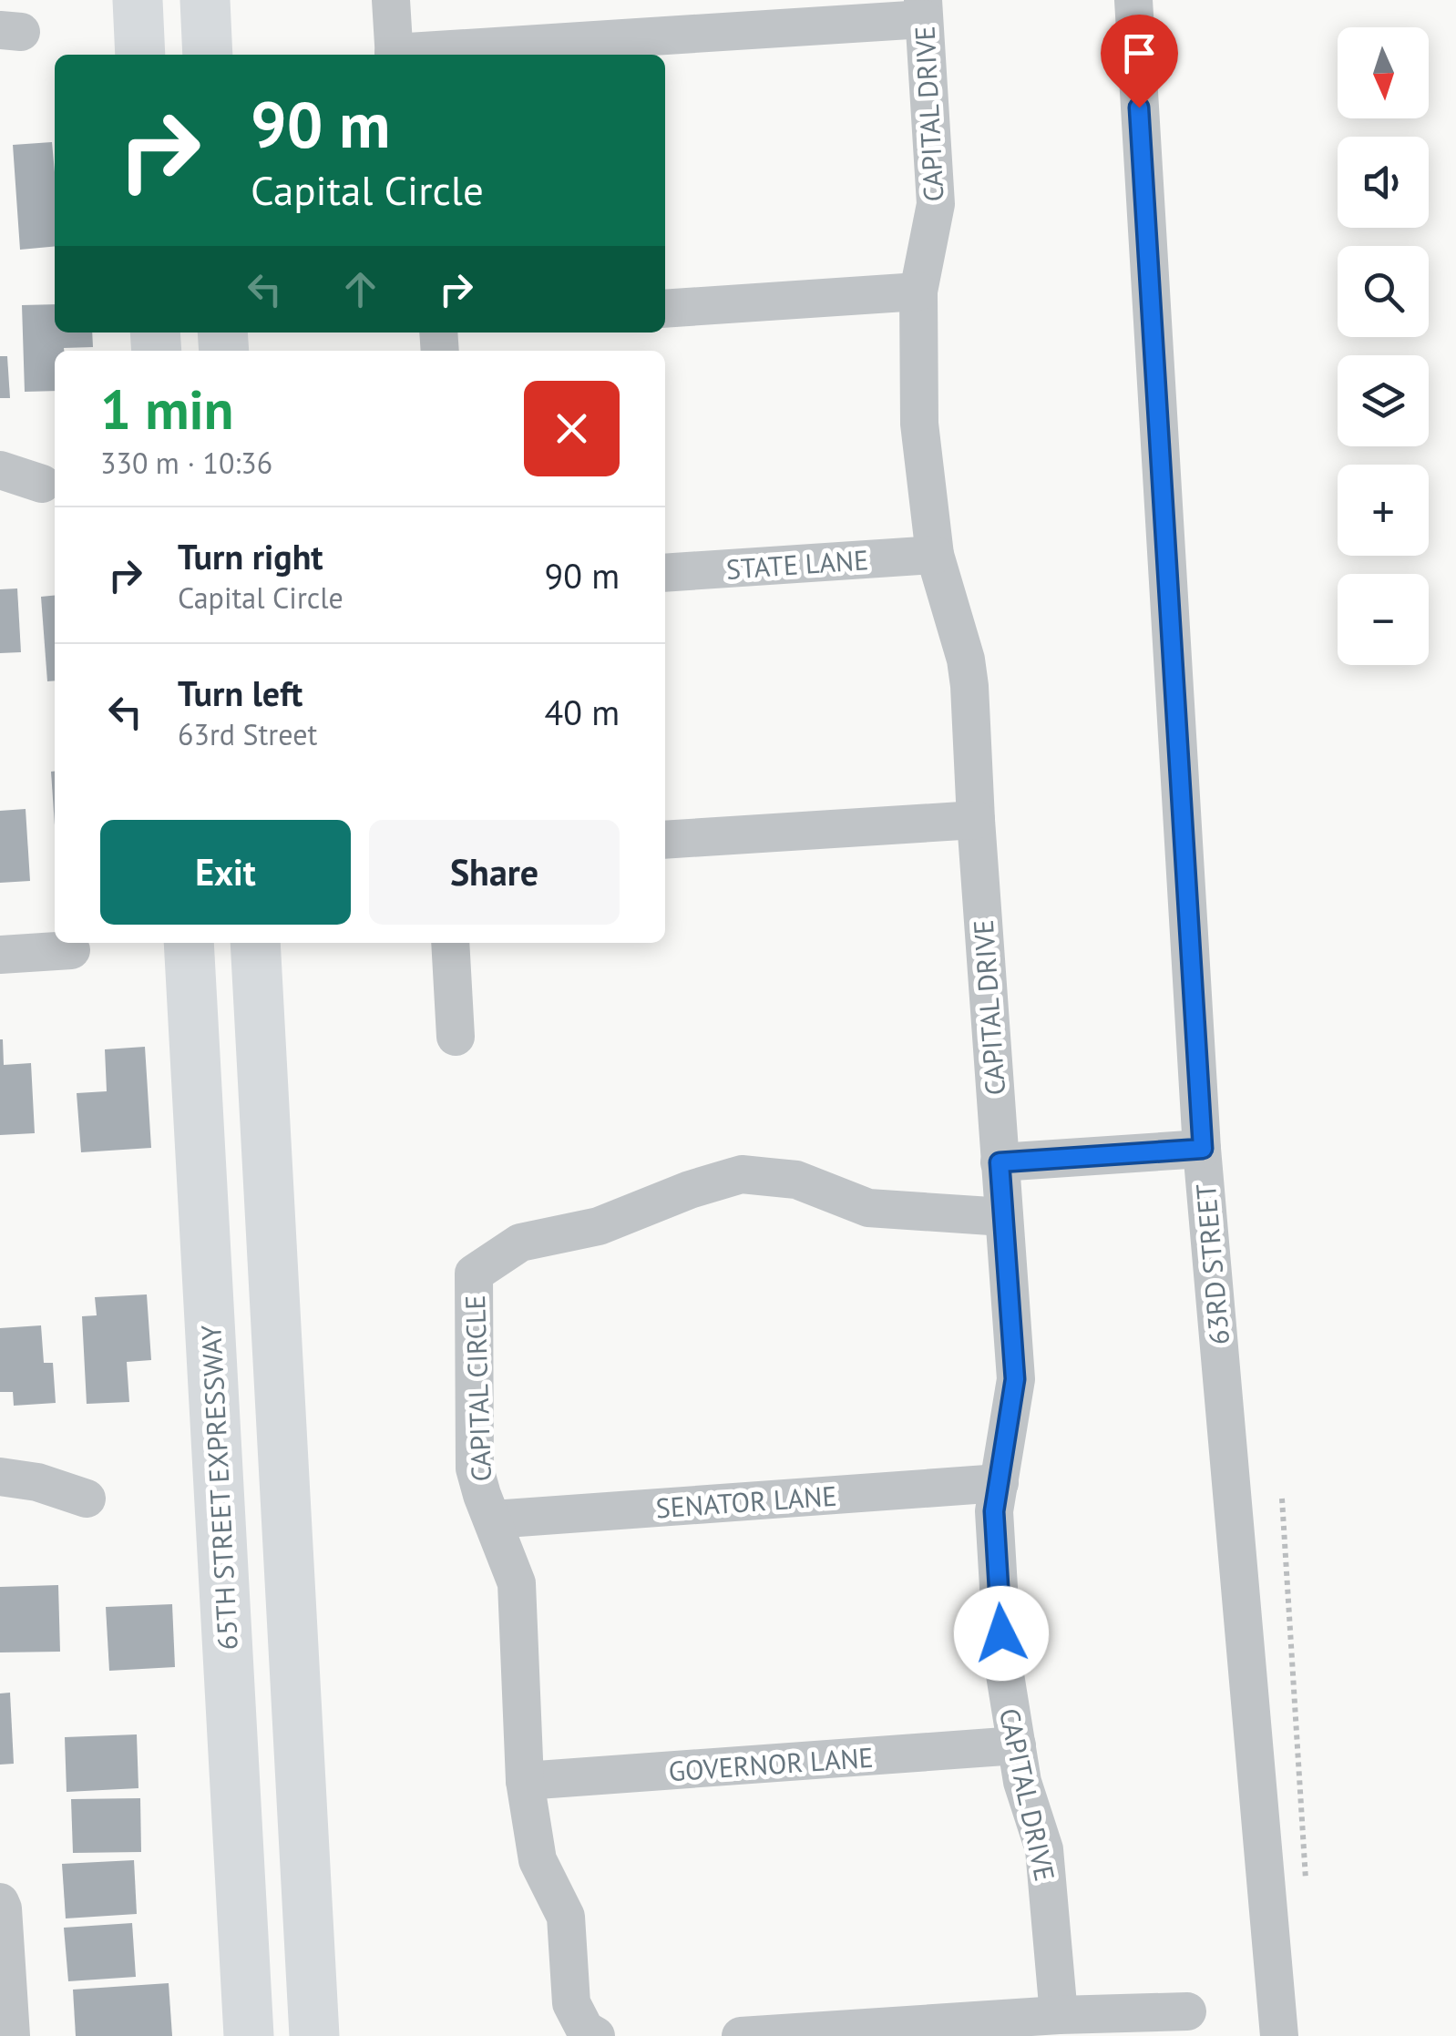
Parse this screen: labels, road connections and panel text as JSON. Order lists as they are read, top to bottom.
{
  "streets": {
    "main road": ["65TH STREET EXPRESSWAY"],
    "street": [
      "CAPITAL DRIVE",
      "STATE LANE",
      "63RD STREET",
      "CAPITAL CIRCLE",
      "SENATOR LANE",
      "GOVERNOR LANE"
    ]
  },
  "crossings": [
    ["CAPITAL DRIVE", "STATE LANE"],
    ["CAPITAL DRIVE", "CAPITAL CIRCLE"],
    ["CAPITAL DRIVE", "SENATOR LANE"],
    ["CAPITAL DRIVE", "GOVERNOR LANE"],
    ["CAPITAL CIRCLE", "SENATOR LANE"],
    ["CAPITAL CIRCLE", "GOVERNOR LANE"]
  ],
  "north": "bottom",
  "page": {
    "map_buttons": ["+", "−"],
    "turn": ["90 m", "Capital Circle"],
    "heading": ["1 min", "330 m · 10:36"],
    "list": [
      {
        "name": "Turn right",
        "note": "Capital Circle",
        "value": "90 m"
      },
      {
        "name": "Turn left",
        "note": "63rd Street",
        "value": "40 m"
      }
    ],
    "buttons": ["Exit", "Share"]
  }
}
